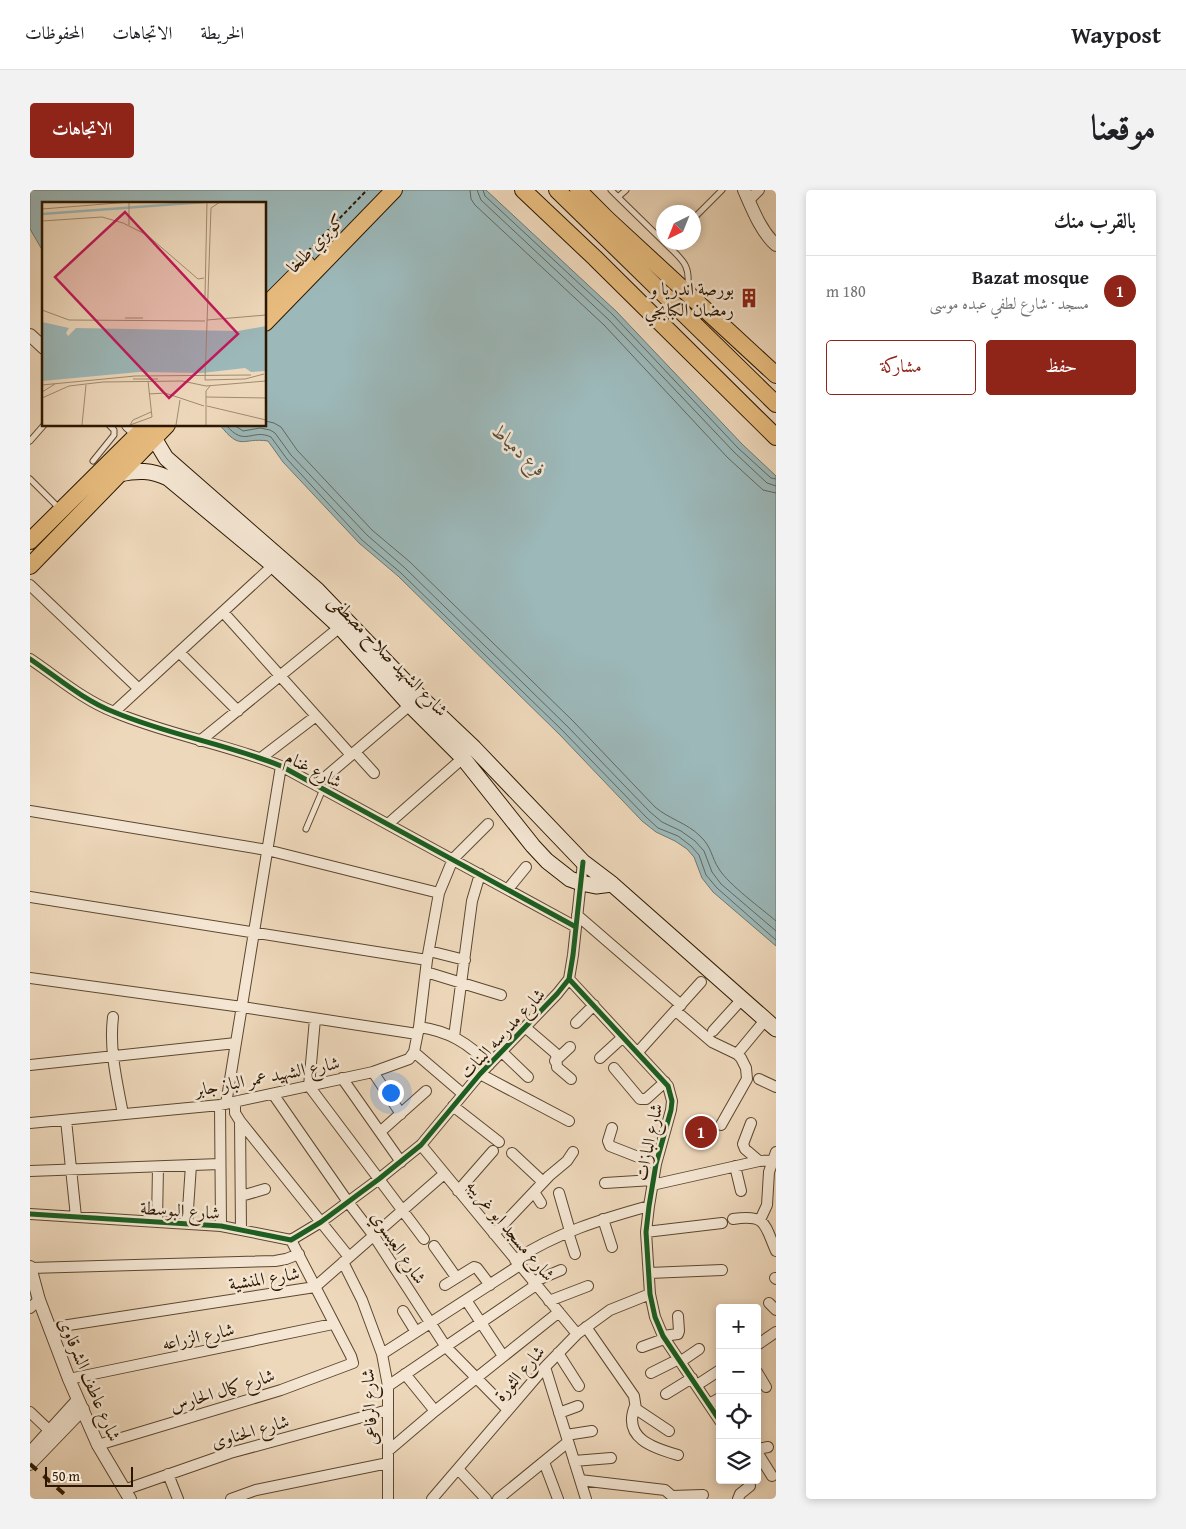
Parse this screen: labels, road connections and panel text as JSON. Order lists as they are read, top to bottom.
{
  "streets": {
    "main road": ["كوبري طلخا", "شارع الشهيد صلاح مصطفى"],
    "street": [
      "شارع غنام",
      "شارع مدرسه البنات",
      "شارع الشهيد عمر الباز جابر",
      "شارع البازات",
      "شارع البوسطة",
      "شارع مسجد ابو غريبه",
      "شارع العيسوي",
      "شارع المنشية",
      "شارع الزراعه",
      "شارع الثورة",
      "شارع عاطف الشرقاوى",
      "شارع كمال الحارس",
      "شارع الرفاعى",
      "شارع الحناوى"
    ]
  },
  "crossings": [
    ["شارع مدرسه البنات", "شارع البازات"],
    ["شارع مدرسه البنات", "شارع مسجد ابو غريبه"],
    ["شارع مدرسه البنات", "شارع العيسوي"],
    ["شارع مدرسه البنات", "شارع الرفاعى"],
    ["شارع الشهيد عمر الباز جابر", "شارع العيسوي"],
    ["شارع البازات", "شارع الثورة"],
    ["شارع مسجد ابو غريبه", "شارع المنشية"],
    ["شارع مسجد ابو غريبه", "شارع الثورة"],
    ["شارع العيسوي", "شارع المنشية"],
    ["شارع العيسوي", "شارع الثورة"],
    ["شارع المنشية", "شارع عاطف الشرقاوى"],
    ["شارع المنشية", "شارع الرفاعى"],
    ["شارع الزراعه", "شارع عاطف الشرقاوى"],
    ["شارع الزراعه", "شارع كمال الحارس"],
    ["شارع عاطف الشرقاوى", "شارع كمال الحارس"],
    ["شارع عاطف الشرقاوى", "شارع الحناوى"],
    ["شارع الرفاعى", "شارع الحناوى"]
  ],
  "water": ["فرع دمياط"],
  "places": {
    "building": ["بورصة اندريا و رمضان الكبابجي"]
  },
  "scale_bar": "50 m",
  "north": "bottom left",
  "page": {
    "header": "Waypost",
    "nav": ["الخريطة", "الاتجاهات", "المحفوظات"],
    "title": "موقعنا",
    "buttons": [
      "الاتجاهات",
      ["حفظ", "مشاركة"]
    ],
    "heading": "بالقرب منك",
    "list": [
      {
        "mark": "1",
        "name": "Bazat mosque",
        "note": "مسجد · شارع لطفي عبده موسى",
        "value": "180 m"
      }
    ],
    "pins": "1",
    "map_buttons": ["+", "−"],
    "scale": "50 m"
  }
}
